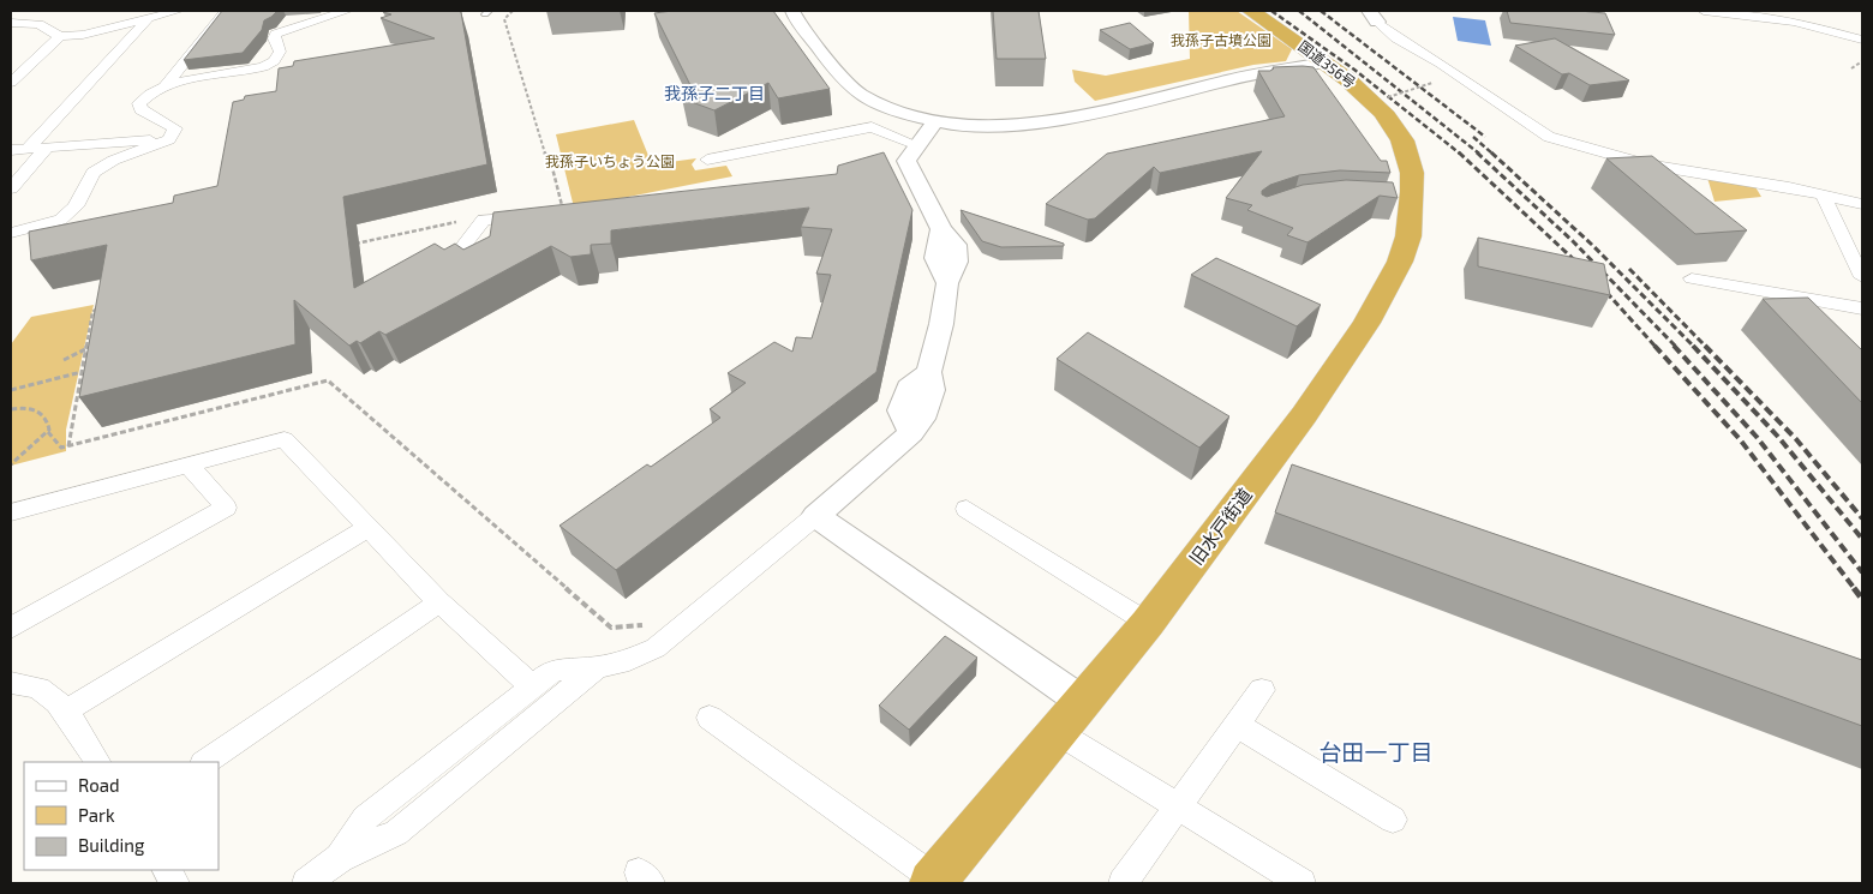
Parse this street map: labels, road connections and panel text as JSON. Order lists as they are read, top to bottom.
{
  "streets": {
    "highway": ["国道356号", "旧水戸街道"]
  },
  "crossings": [
    ["国道356号", "旧水戸街道"]
  ],
  "districts": ["我孫子二丁目", "台田一丁目"],
  "parks": ["我孫子古墳公園", "我孫子いちょう公園"],
  "legend": ["Road", "Park", "Building"]
}
